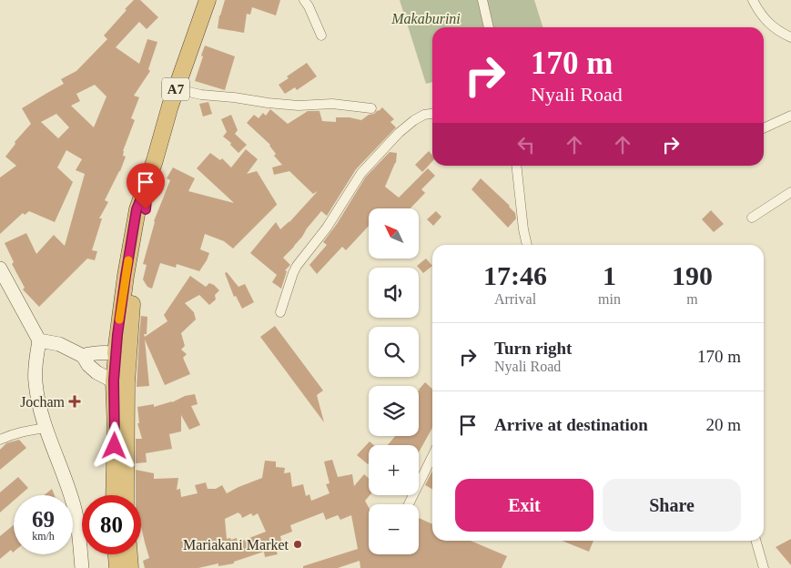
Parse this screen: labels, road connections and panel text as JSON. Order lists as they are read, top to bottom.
{
  "streets": {
    "highway": ["A7"]
  },
  "parks": ["Makaburini"],
  "places": {
    "health": ["Jocham"],
    "other": ["Mariakani Market"]
  },
  "north": "top left",
  "page": {
    "turn": ["170 m", "Nyali Road"],
    "map_buttons": ["+", "−"],
    "eta": [
      "17:46",
      "Arrival",
      "1",
      "min",
      "190",
      "m"
    ],
    "list": [
      {
        "name": "Turn right",
        "note": "Nyali Road",
        "value": "170 m"
      },
      {
        "name": "Arrive at destination",
        "value": "20 m"
      }
    ],
    "buttons": ["Exit", "Share"],
    "speed": "69 km/h",
    "limit": "80"
  }
}
